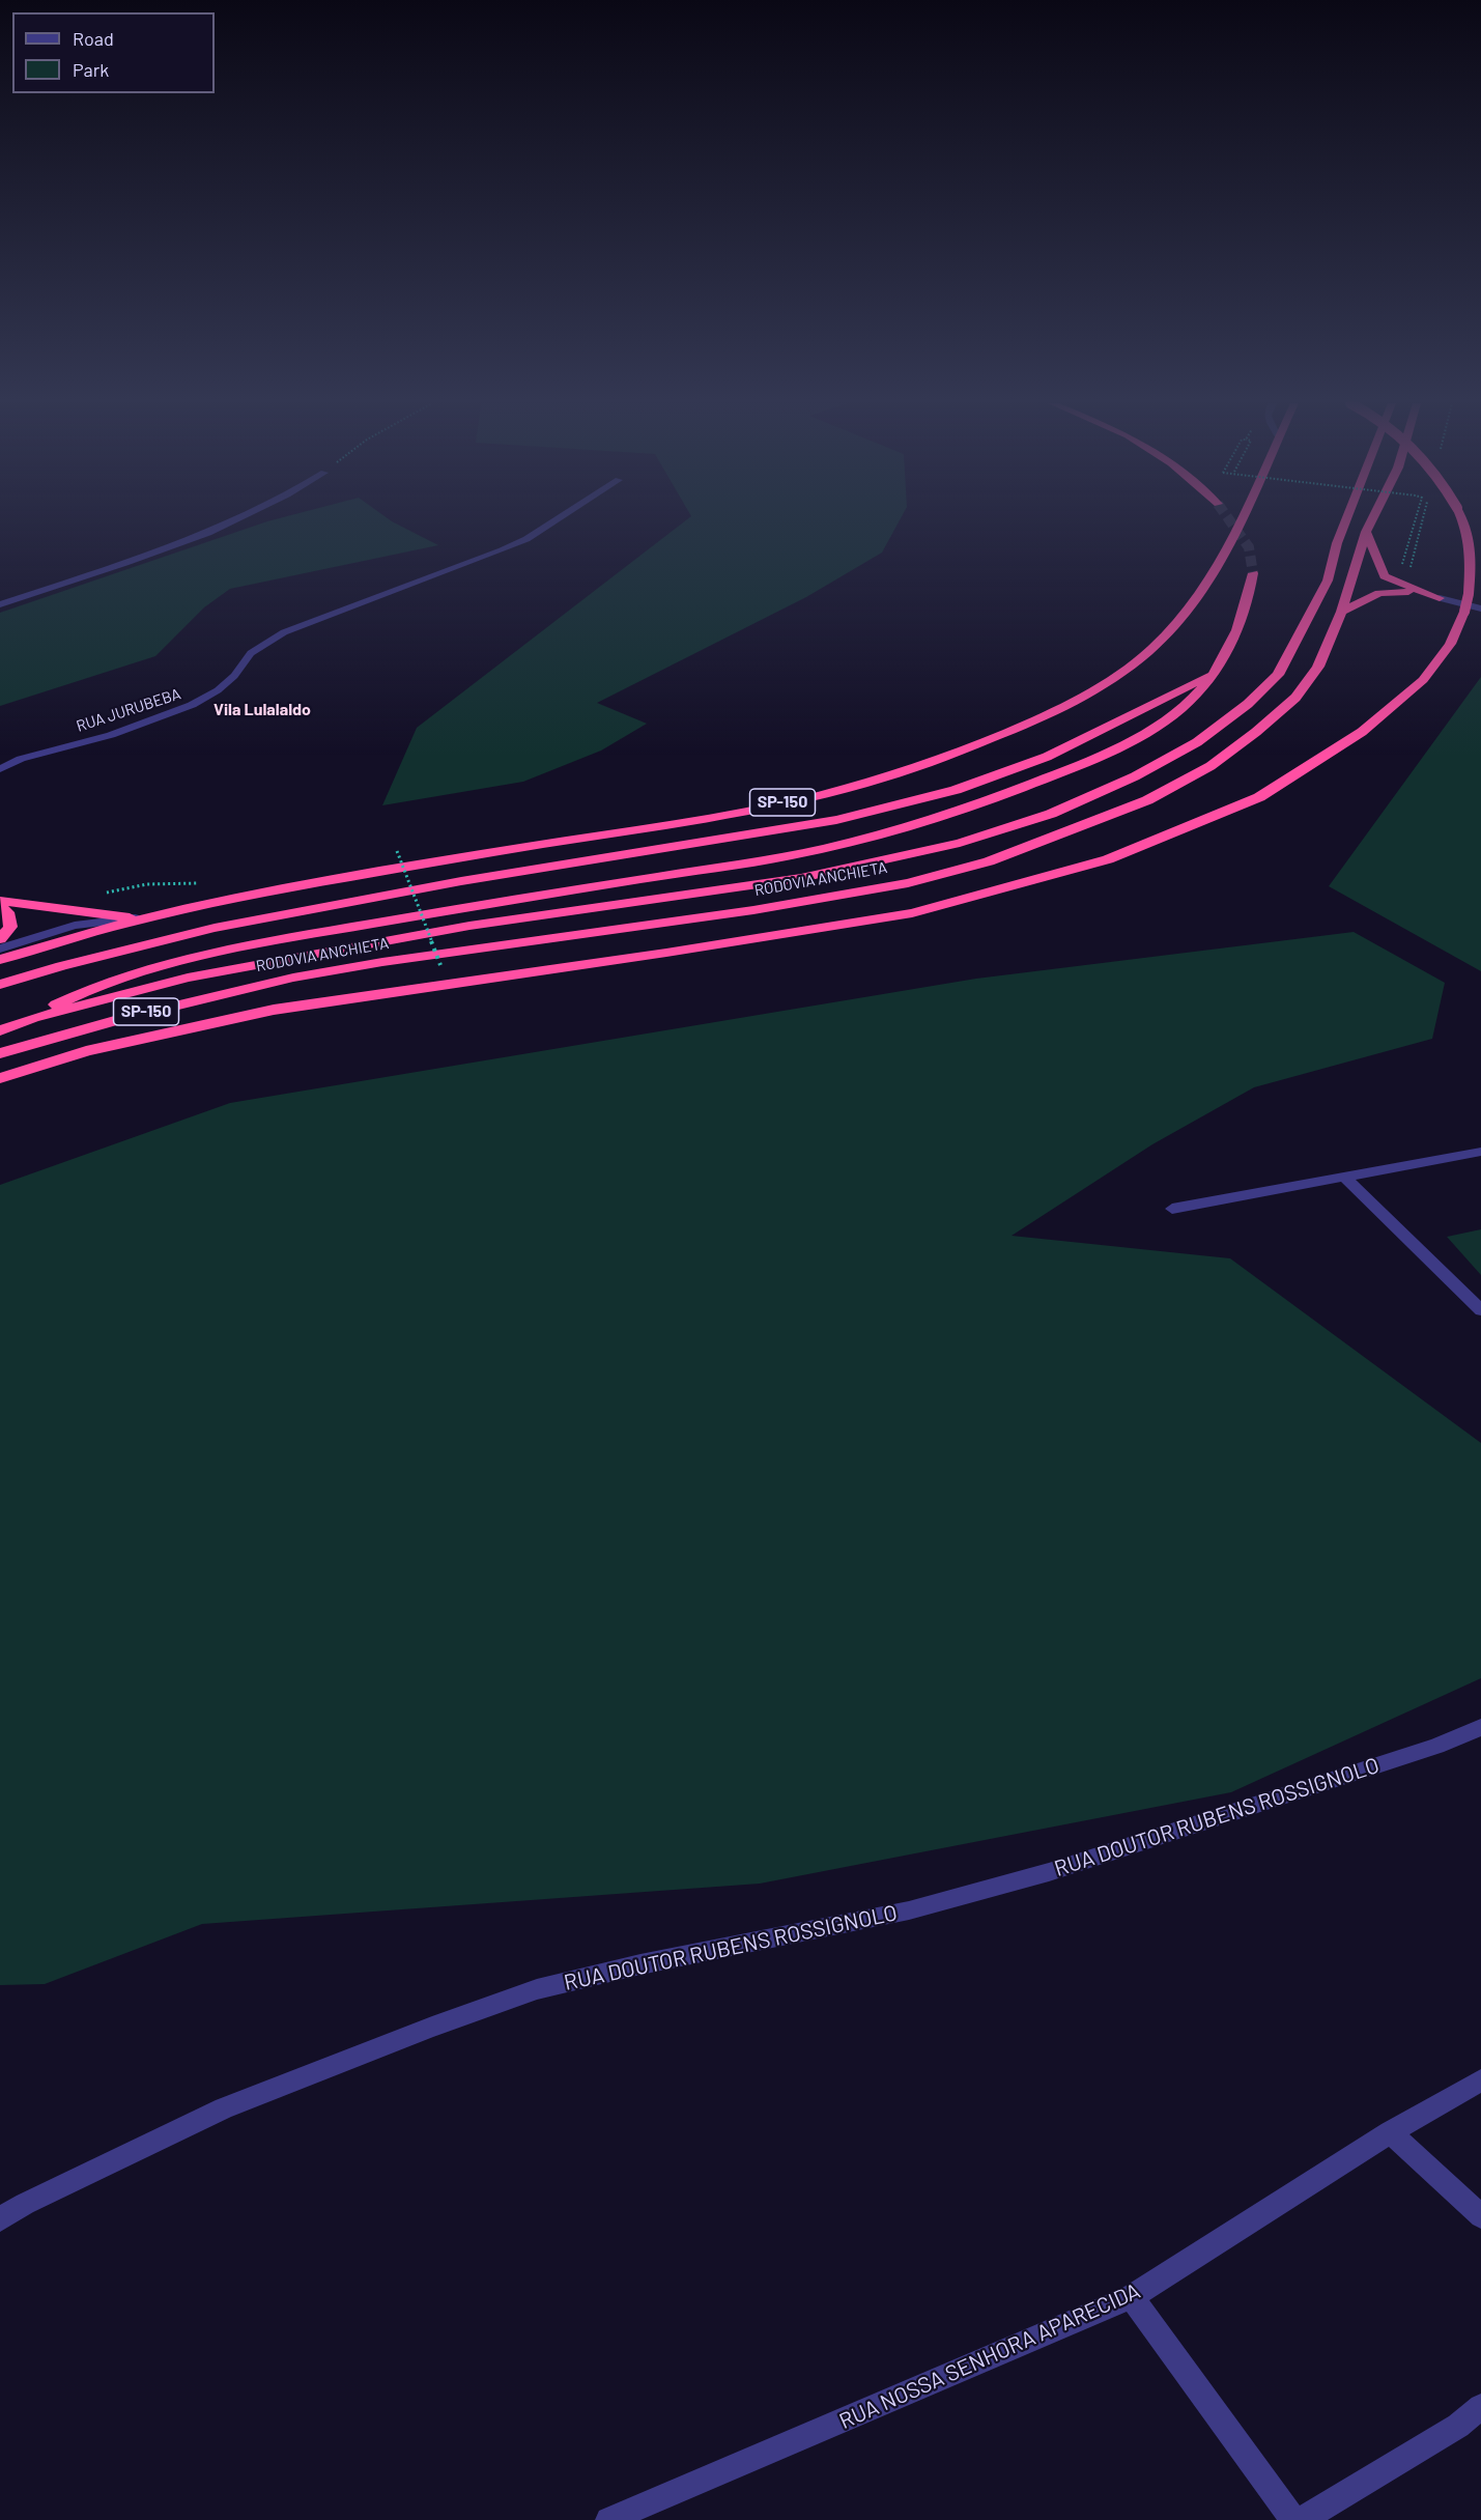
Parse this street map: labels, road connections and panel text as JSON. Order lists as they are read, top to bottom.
{
  "streets": {
    "highway": ["SP-150", "RODOVIA ANCHIETA"],
    "street": ["RUA JURUBEBA", "RUA DOUTOR RUBENS ROSSIGNOLO", "RUA NOSSA SENHORA APARECIDA"]
  },
  "districts": ["Vila Lulalaldo"],
  "legend": ["Road", "Park"]
}
